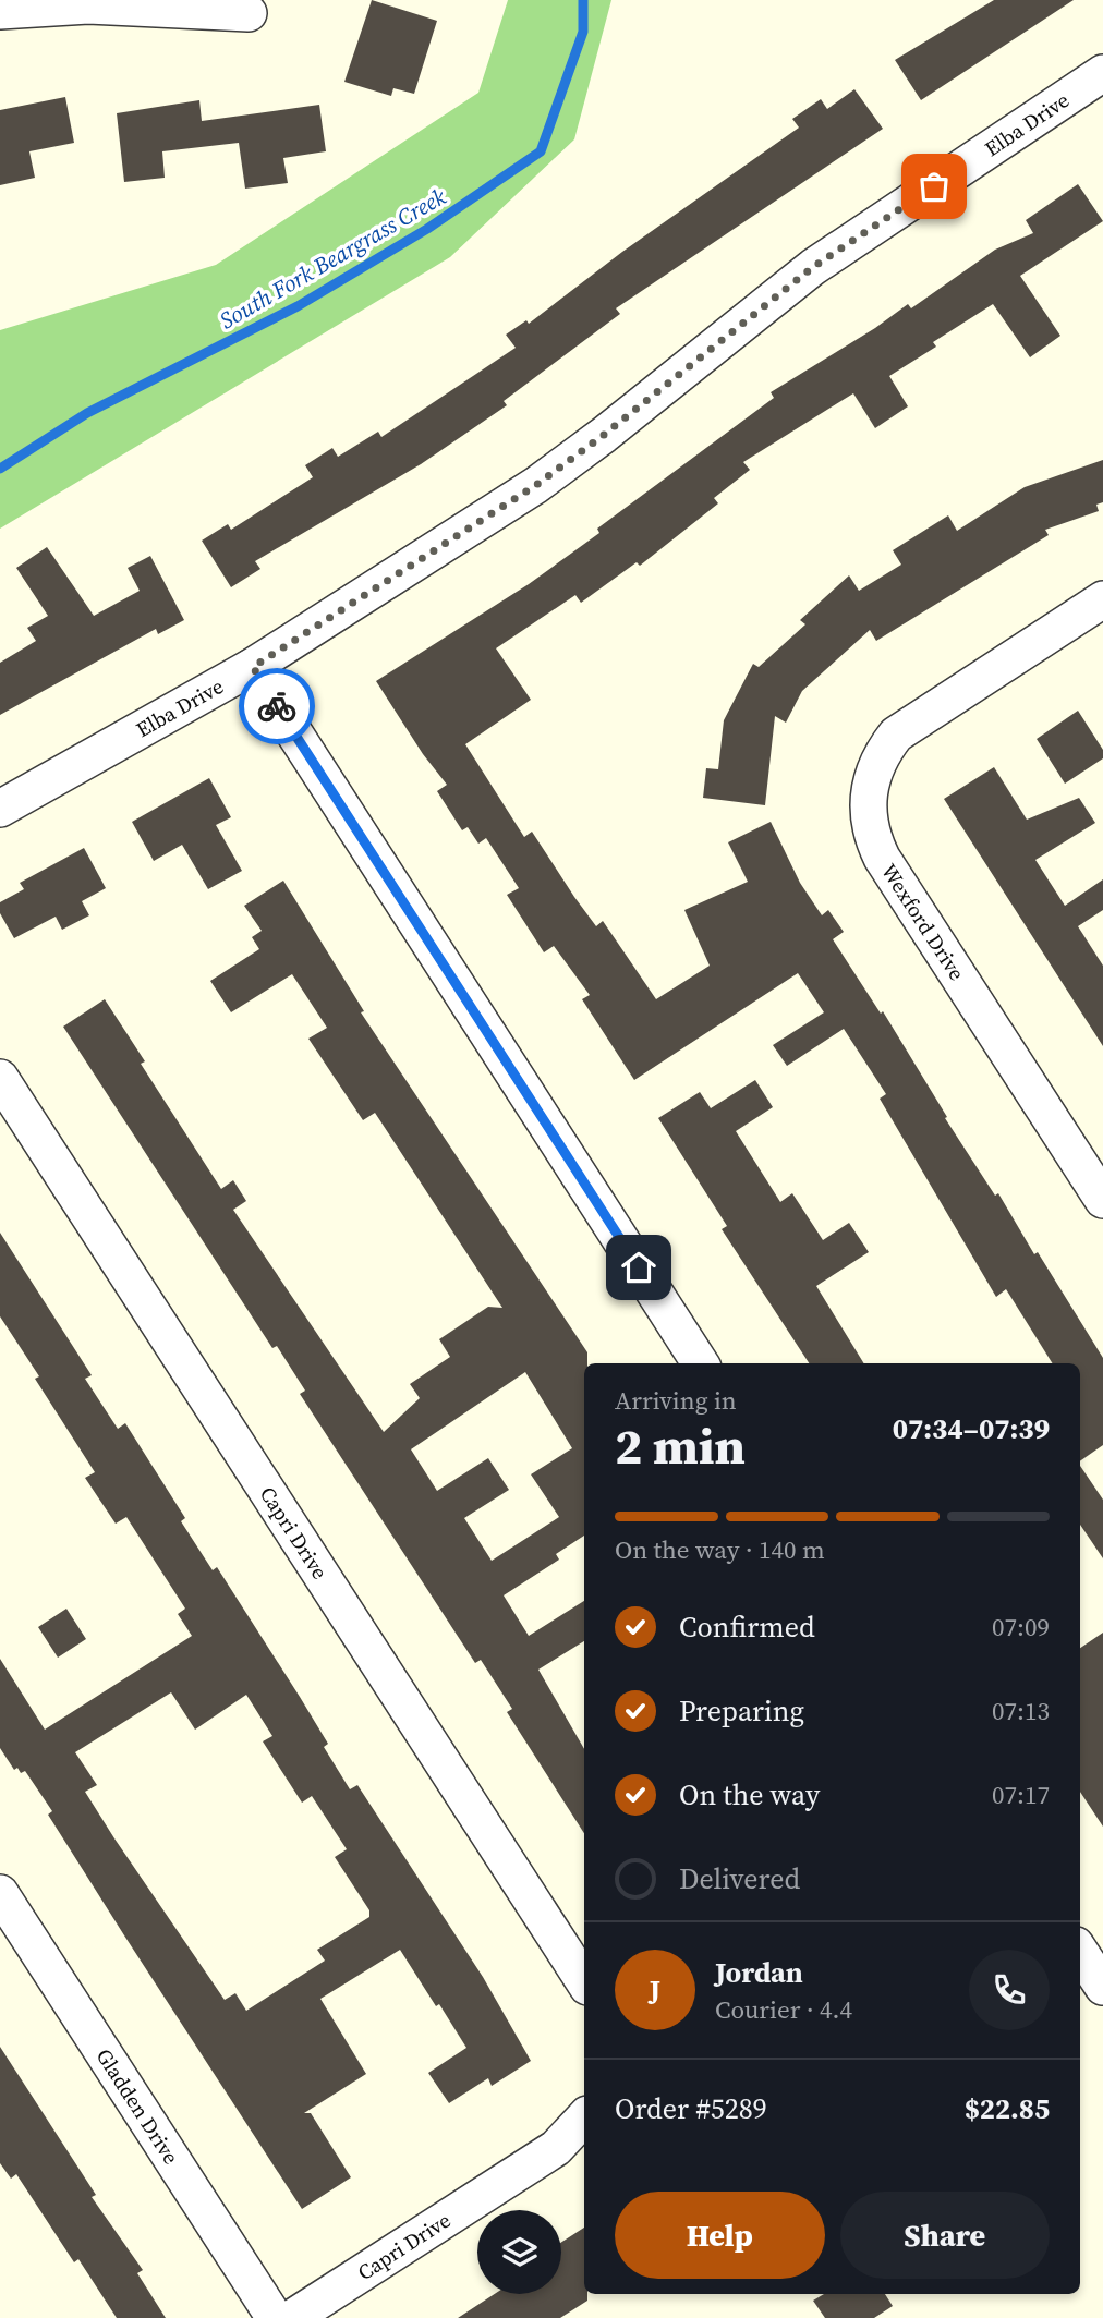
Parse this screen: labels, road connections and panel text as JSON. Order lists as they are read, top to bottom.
{
  "streets": {
    "street": [
      "Elba Drive",
      "Wexford Drive",
      "Capri Drive",
      "Gladden Drive"
    ]
  },
  "water": ["South Fork Beargrass Creek"],
  "page": {
    "heading": ["2 min", "Arriving in", "07:34–07:39"],
    "panel": [
      "Jordan",
      "Courier · 4.4",
      "Order #5289",
      "$22.85"
    ],
    "bar": "On the way · 140 m",
    "list": [
      ["Confirmed", "07:09"],
      ["Preparing", "07:13"],
      ["On the way", "07:17"],
      "Delivered"
    ],
    "round": "J",
    "buttons": ["Help", "Share"]
  }
}
